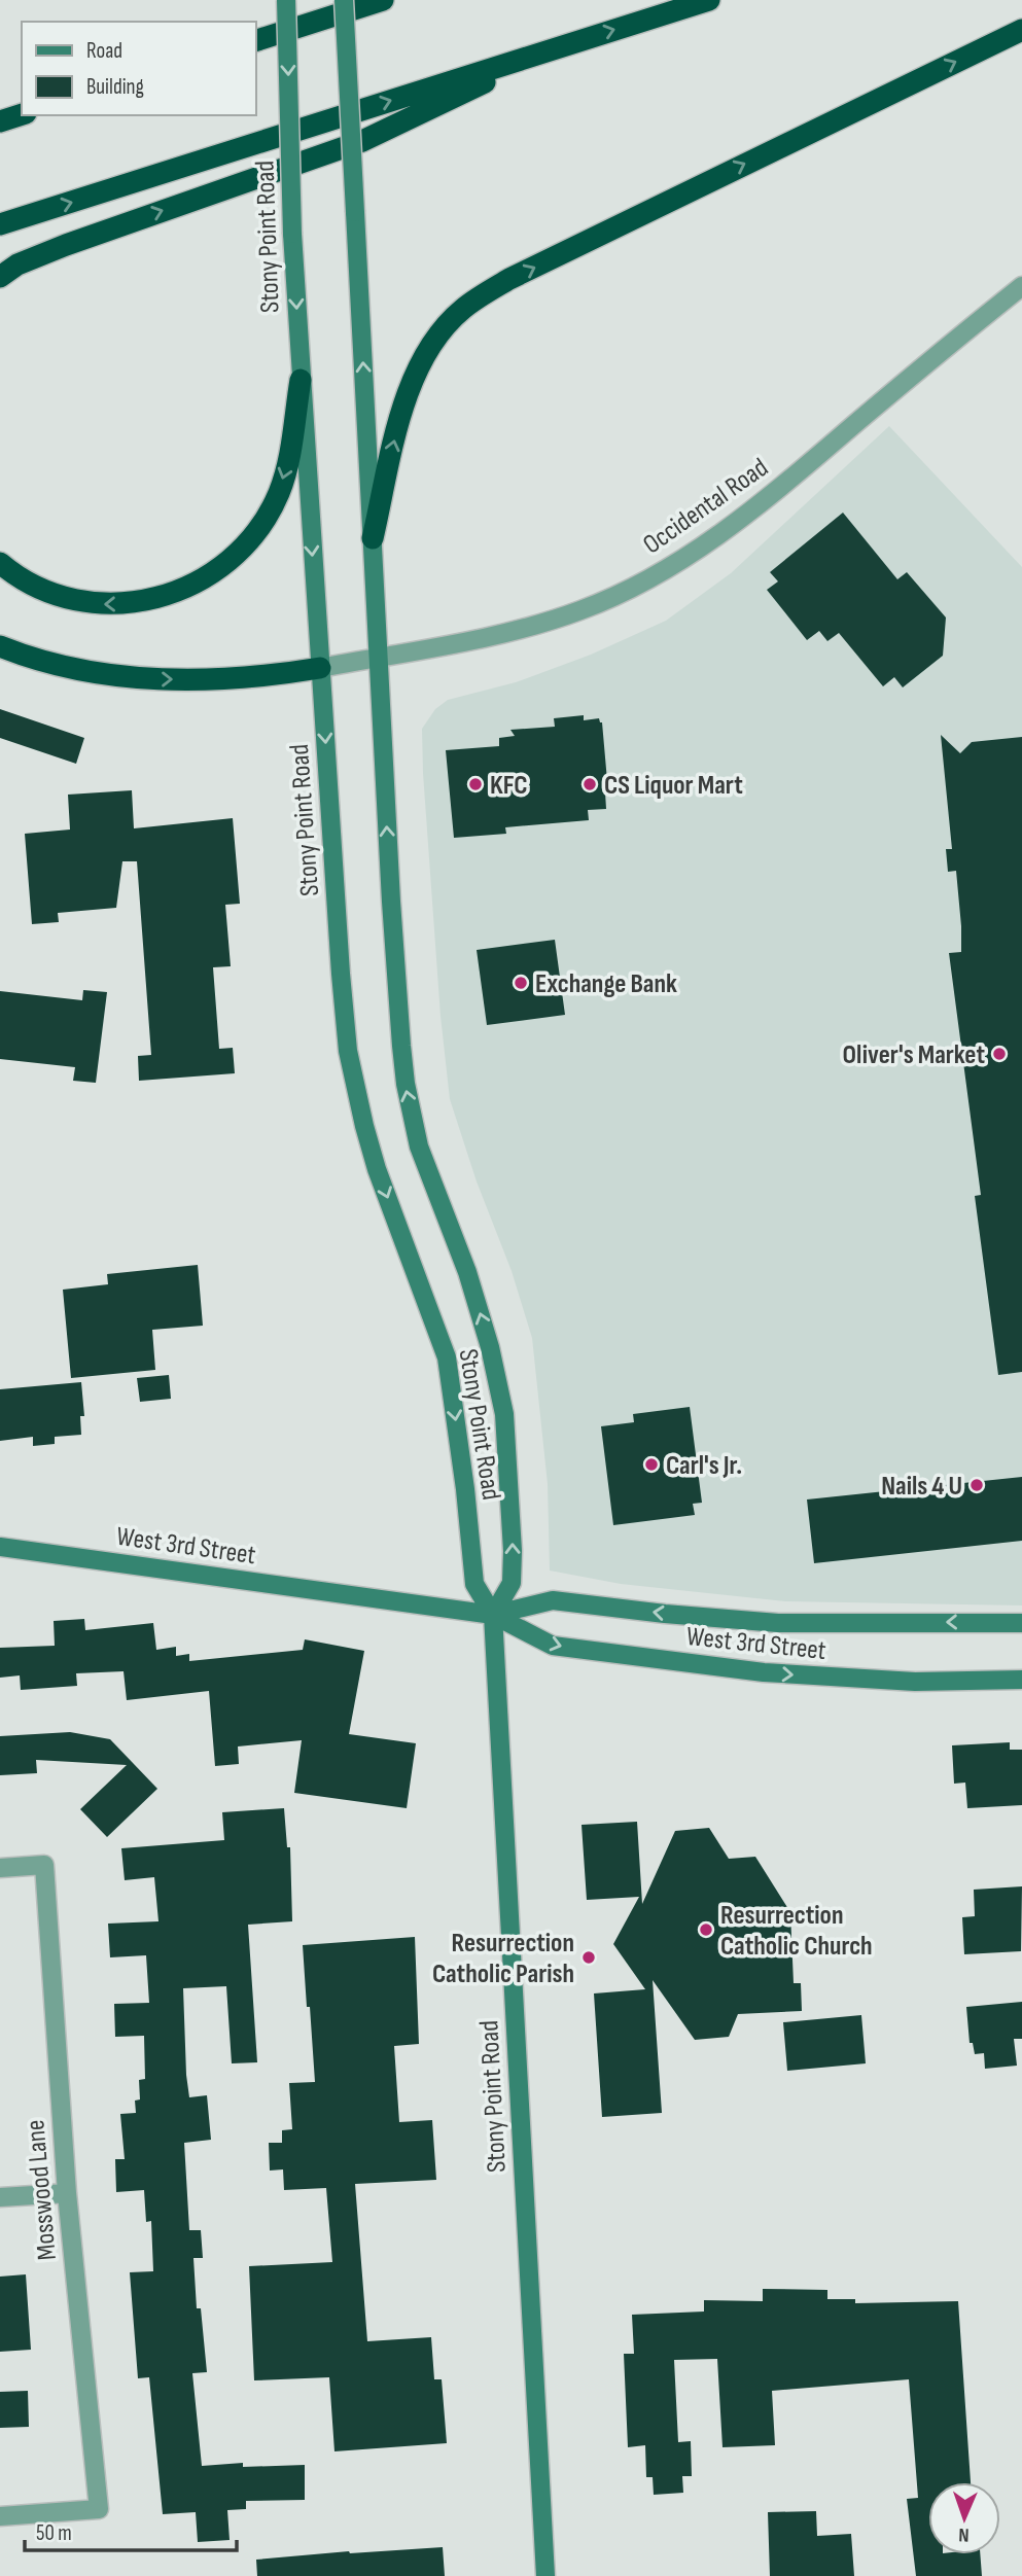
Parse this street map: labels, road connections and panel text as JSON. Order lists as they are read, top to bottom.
{
  "streets": {
    "main road": ["Stony Point Road", "West 3rd Street"],
    "street": ["Occidental Road", "Mosswood Lane"]
  },
  "crossings": [
    ["Stony Point Road", "Occidental Road"],
    ["Stony Point Road", "West 3rd Street"]
  ],
  "places": [
    "KFC",
    "CS Liquor Mart",
    "Exchange Bank",
    "Oliver's Market",
    "Carl's Jr.",
    "Nails 4 U",
    "Resurrection Catholic Church",
    "Resurrection Catholic Parish"
  ],
  "legend": ["Road", "Building"],
  "scale_bar": "50 m",
  "north": "bottom"
}
